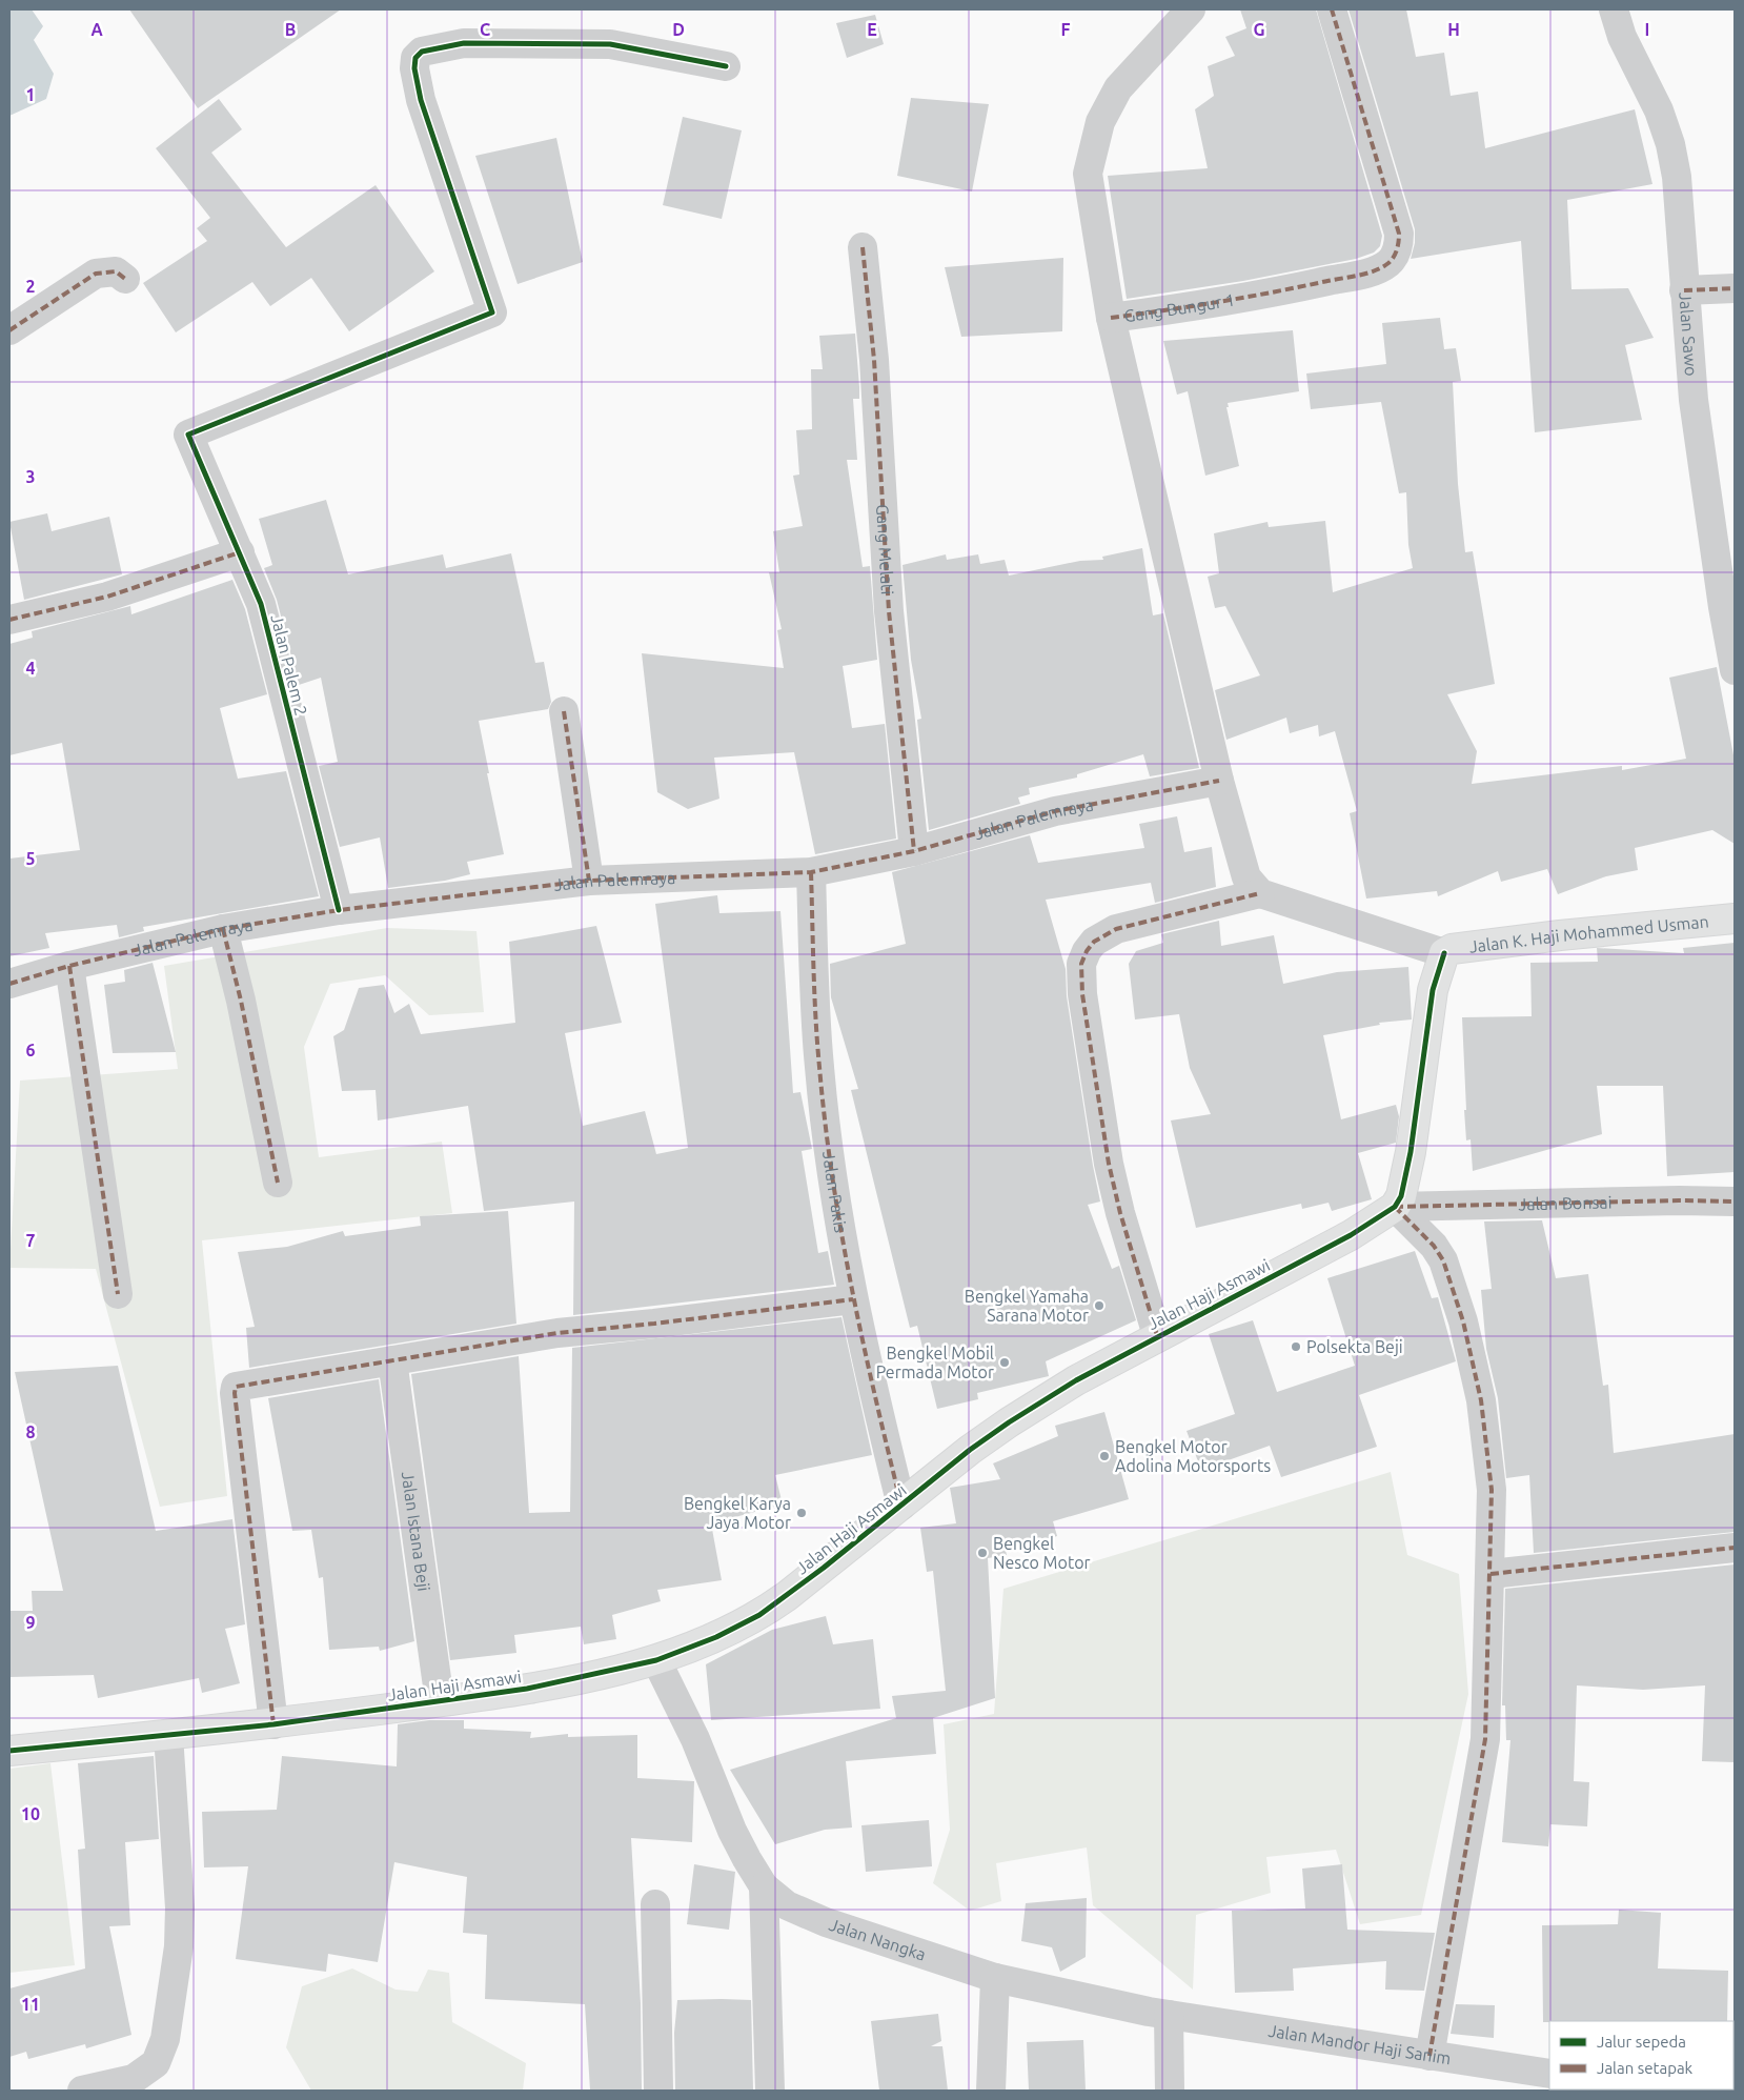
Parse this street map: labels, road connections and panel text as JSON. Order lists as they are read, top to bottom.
{
  "streets": {
    "street": [
      "Gang Bungur 1",
      "Jalan Sawo",
      "Gang Melati",
      "Jalan Palem 2",
      "Jalan Palemraya",
      "Jalan K. Haji Mohammed Usman",
      "Jalan Pakis",
      "Jalan Bonsai",
      "Jalan Haji Asmawi",
      "Jalan Istana Beji",
      "Jalan Nangka",
      "Jalan Mandor Haji Sanim"
    ]
  },
  "crossings": [
    ["Gang Bungur 1", "Jalan Palemraya"],
    ["Gang Melati", "Jalan Palemraya"],
    ["Jalan Palem 2", "Jalan Palemraya"],
    ["Jalan Palemraya", "Jalan Pakis"],
    ["Jalan Pakis", "Jalan Haji Asmawi"],
    ["Jalan Bonsai", "Jalan Haji Asmawi"],
    ["Jalan Haji Asmawi", "Jalan Istana Beji"],
    ["Jalan Haji Asmawi", "Jalan Nangka"],
    ["Jalan Nangka", "Jalan Mandor Haji Sanim"]
  ],
  "places": [
    "Bengkel Yamaha Sarana Motor",
    "Polsekta Beji",
    "Bengkel Mobil Permada Motor",
    "Bengkel Motor Adolina Motorsports",
    "Bengkel Karya Jaya Motor",
    "Bengkel Nesco Motor"
  ],
  "legend": ["Jalur sepeda", "Jalan setapak"],
  "grid": {
    "columns": [
      "A",
      "B",
      "C",
      "D",
      "E",
      "F",
      "G",
      "H",
      "I"
    ],
    "rows": [
      "1",
      "2",
      "3",
      "4",
      "5",
      "6",
      "7",
      "8",
      "9",
      "10",
      "11"
    ]
  }
}
